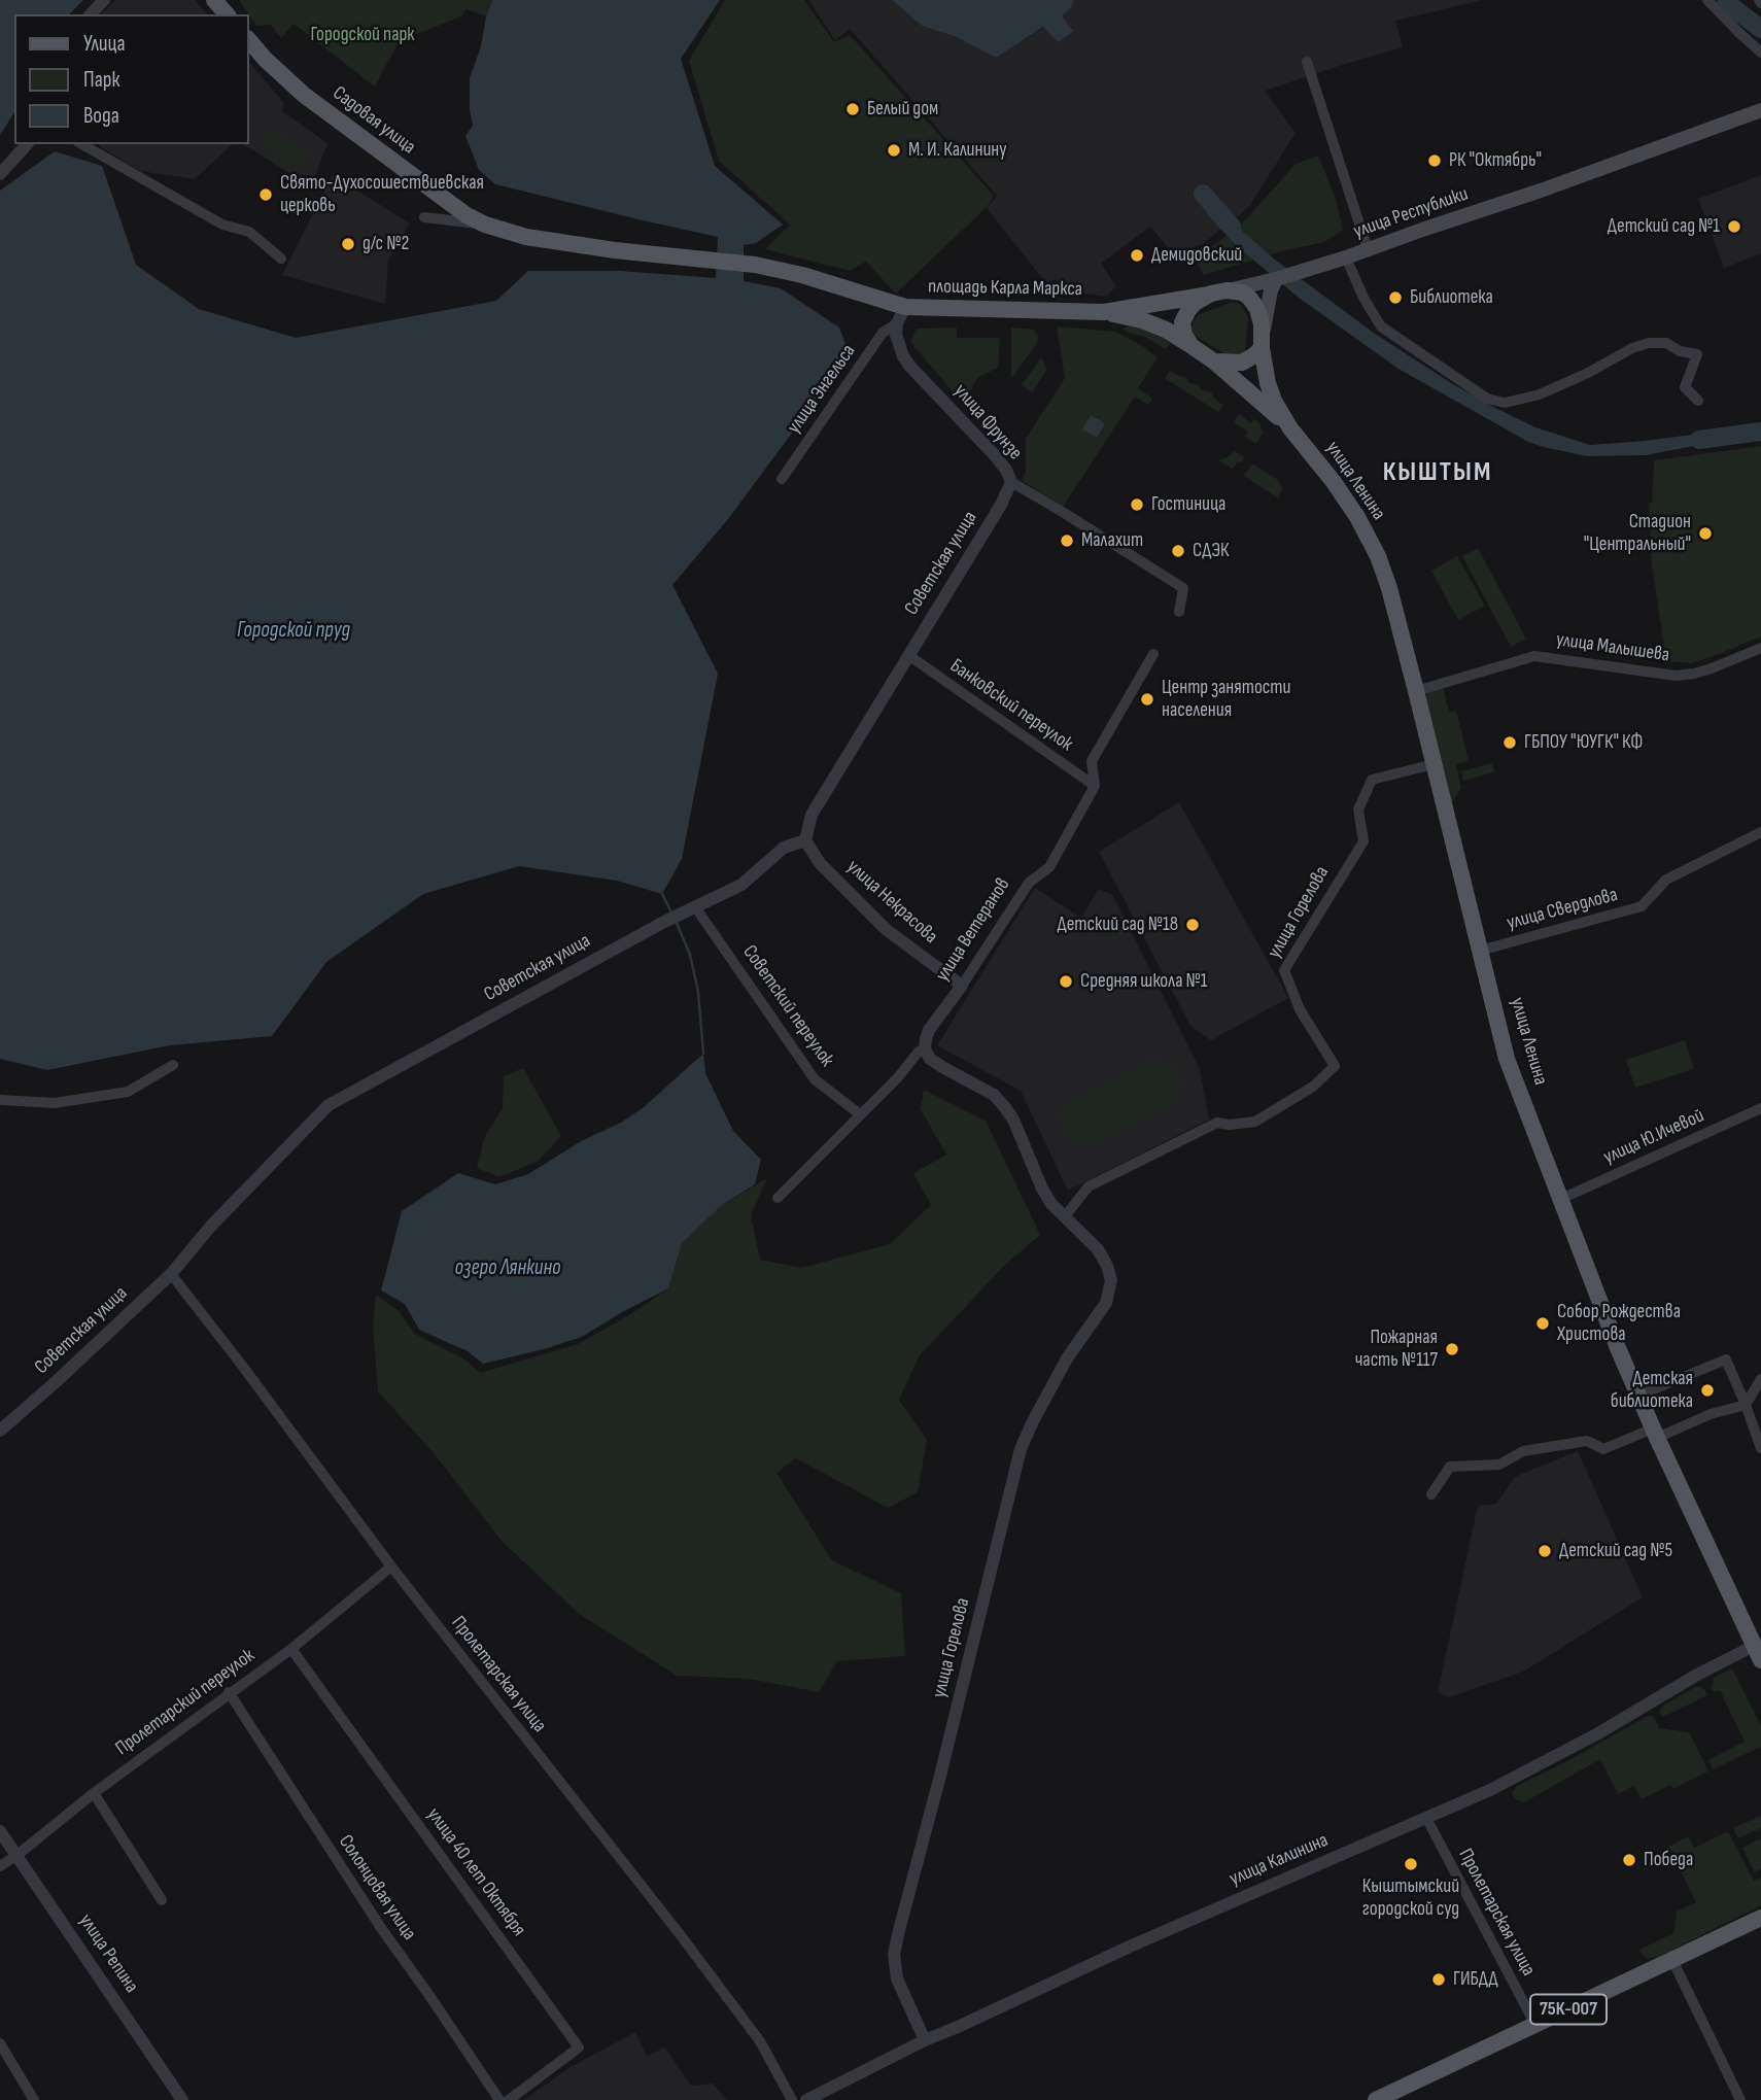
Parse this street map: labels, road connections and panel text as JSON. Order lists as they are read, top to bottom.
{
  "streets": {
    "main road": [
      "Садовая улица",
      "улица Республики",
      "площадь Карла Маркса",
      "улица Ленина",
      "75К-007"
    ],
    "street": [
      "улица Энгельса",
      "улица Фрунзе",
      "Советская улица",
      "улица Малышева",
      "Банковский переулок",
      "улица Некрасова",
      "улица Свердлова",
      "улица Горелова",
      "улица Ветеранов",
      "Советский переулок",
      "улица Ю.Ичевой",
      "Пролетарская улица",
      "Пролетарский переулок",
      "улица Калинина",
      "улица 40 лет Октября",
      "Солонцовая улица",
      "улица Репина"
    ]
  },
  "crossings": [
    ["Садовая улица", "площадь Карла Маркса"],
    ["улица Энгельса", "улица Фрунзе"],
    ["улица Фрунзе", "Советская улица"],
    ["улица Ленина", "улица Малышева"],
    ["улица Ленина", "улица Свердлова"],
    ["улица Ленина", "улица Горелова"],
    ["улица Ленина", "улица Ю.Ичевой"],
    ["улица Ленина", "улица Калинина"],
    ["Советская улица", "Банковский переулок"],
    ["Советская улица", "улица Некрасова"],
    ["Советская улица", "Советский переулок"],
    ["Советская улица", "Пролетарская улица"],
    ["Банковский переулок", "улица Ветеранов"],
    ["улица Некрасова", "улица Ветеранов"],
    ["улица Горелова", "улица Калинина"],
    ["улица Ветеранов", "Советский переулок"],
    ["Пролетарская улица", "Пролетарский переулок"],
    ["Пролетарская улица", "улица Калинина"],
    ["Пролетарская улица", "75К-007"],
    ["Пролетарский переулок", "улица 40 лет Октября"],
    ["Пролетарский переулок", "Солонцовая улица"],
    ["Пролетарский переулок", "улица Репина"]
  ],
  "districts": ["КЫШТЫМ"],
  "water": ["Городской пруд", "озеро Лянкино"],
  "parks": ["Городской парк"],
  "places": [
    "Белый дом",
    "М. И. Калинину",
    "РК \"Октябрь\"",
    "Свято-Духосошествиевская церковь",
    "Детский сад №1",
    "д/с №2",
    "Демидовский",
    "Библиотека",
    "Гостиница",
    "Стадион \"Центральный\"",
    "Малахит",
    "СДЭК",
    "Центр занятости населения",
    "ГБПОУ \"ЮУГК\" КФ",
    "Детский сад №18",
    "Средняя школа №1",
    "Собор Рождества Христова",
    "Пожарная часть №117",
    "Детская библиотека",
    "Детский сад №5",
    "Победа",
    "Кыштымский городской суд",
    "ГИБДД"
  ],
  "legend": ["Улица", "Парк", "Вода"]
}
